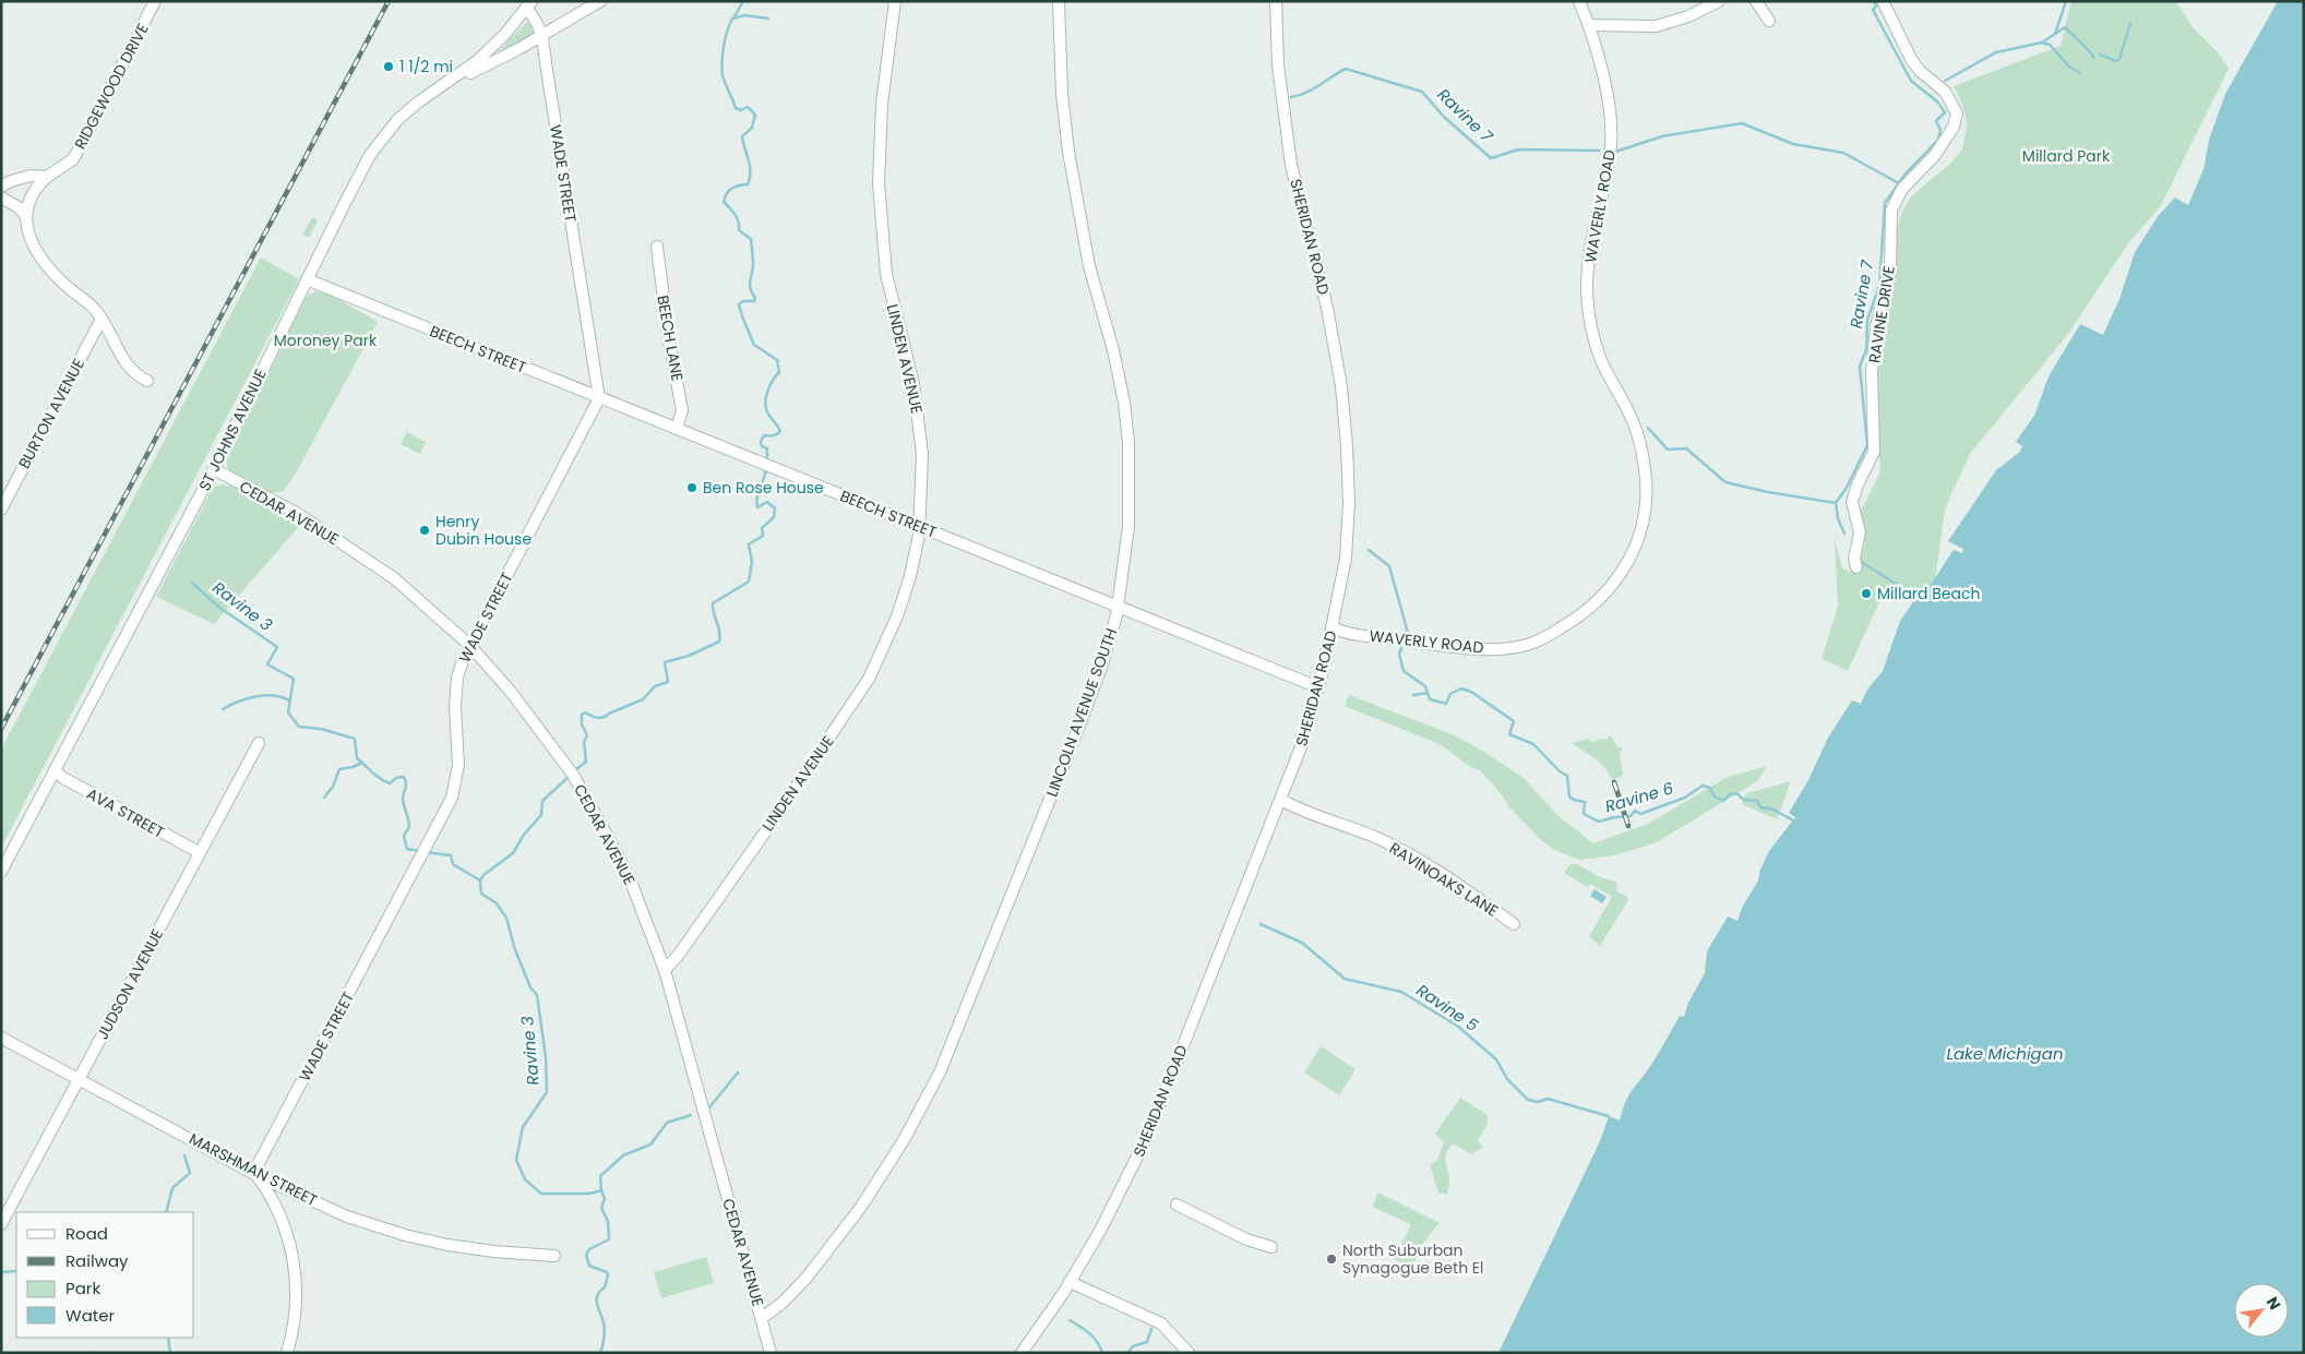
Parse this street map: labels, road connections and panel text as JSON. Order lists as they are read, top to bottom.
{
  "streets": {
    "street": [
      "RIDGEWOOD DRIVE",
      "WADE STREET",
      "WAVERLY ROAD",
      "SHERIDAN ROAD",
      "RAVINE DRIVE",
      "BEECH LANE",
      "BEECH STREET",
      "LINDEN AVENUE",
      "BURTON AVENUE",
      "ST JOHNS AVENUE",
      "CEDAR AVENUE",
      "LINCOLN AVENUE SOUTH",
      "AVA STREET",
      "RAVINOAKS LANE",
      "JUDSON AVENUE",
      "MARSHMAN STREET"
    ]
  },
  "crossings": [
    ["WADE STREET", "BEECH STREET"],
    ["WADE STREET", "ST JOHNS AVENUE"],
    ["WADE STREET", "CEDAR AVENUE"],
    ["WADE STREET", "MARSHMAN STREET"],
    ["WAVERLY ROAD", "SHERIDAN ROAD"],
    ["SHERIDAN ROAD", "BEECH STREET"],
    ["SHERIDAN ROAD", "RAVINOAKS LANE"],
    ["BEECH LANE", "BEECH STREET"],
    ["BEECH STREET", "LINDEN AVENUE"],
    ["BEECH STREET", "ST JOHNS AVENUE"],
    ["BEECH STREET", "LINCOLN AVENUE SOUTH"],
    ["LINDEN AVENUE", "CEDAR AVENUE"],
    ["ST JOHNS AVENUE", "CEDAR AVENUE"],
    ["ST JOHNS AVENUE", "AVA STREET"],
    ["CEDAR AVENUE", "LINCOLN AVENUE SOUTH"],
    ["AVA STREET", "JUDSON AVENUE"],
    ["JUDSON AVENUE", "MARSHMAN STREET"]
  ],
  "water": [
    "Ravine 7",
    "Ravine 3",
    "Ravine 6",
    "Ravine 5",
    "Lake Michigan"
  ],
  "parks": ["Millard Park", "Moroney Park"],
  "places": [
    "1 1/2 mi",
    "Ben Rose House",
    "Henry Dubin House",
    "Millard Beach",
    "North Suburban Synagogue Beth El"
  ],
  "legend": [
    "Road",
    "Railway",
    "Park",
    "Water"
  ],
  "north": "top right"
}
